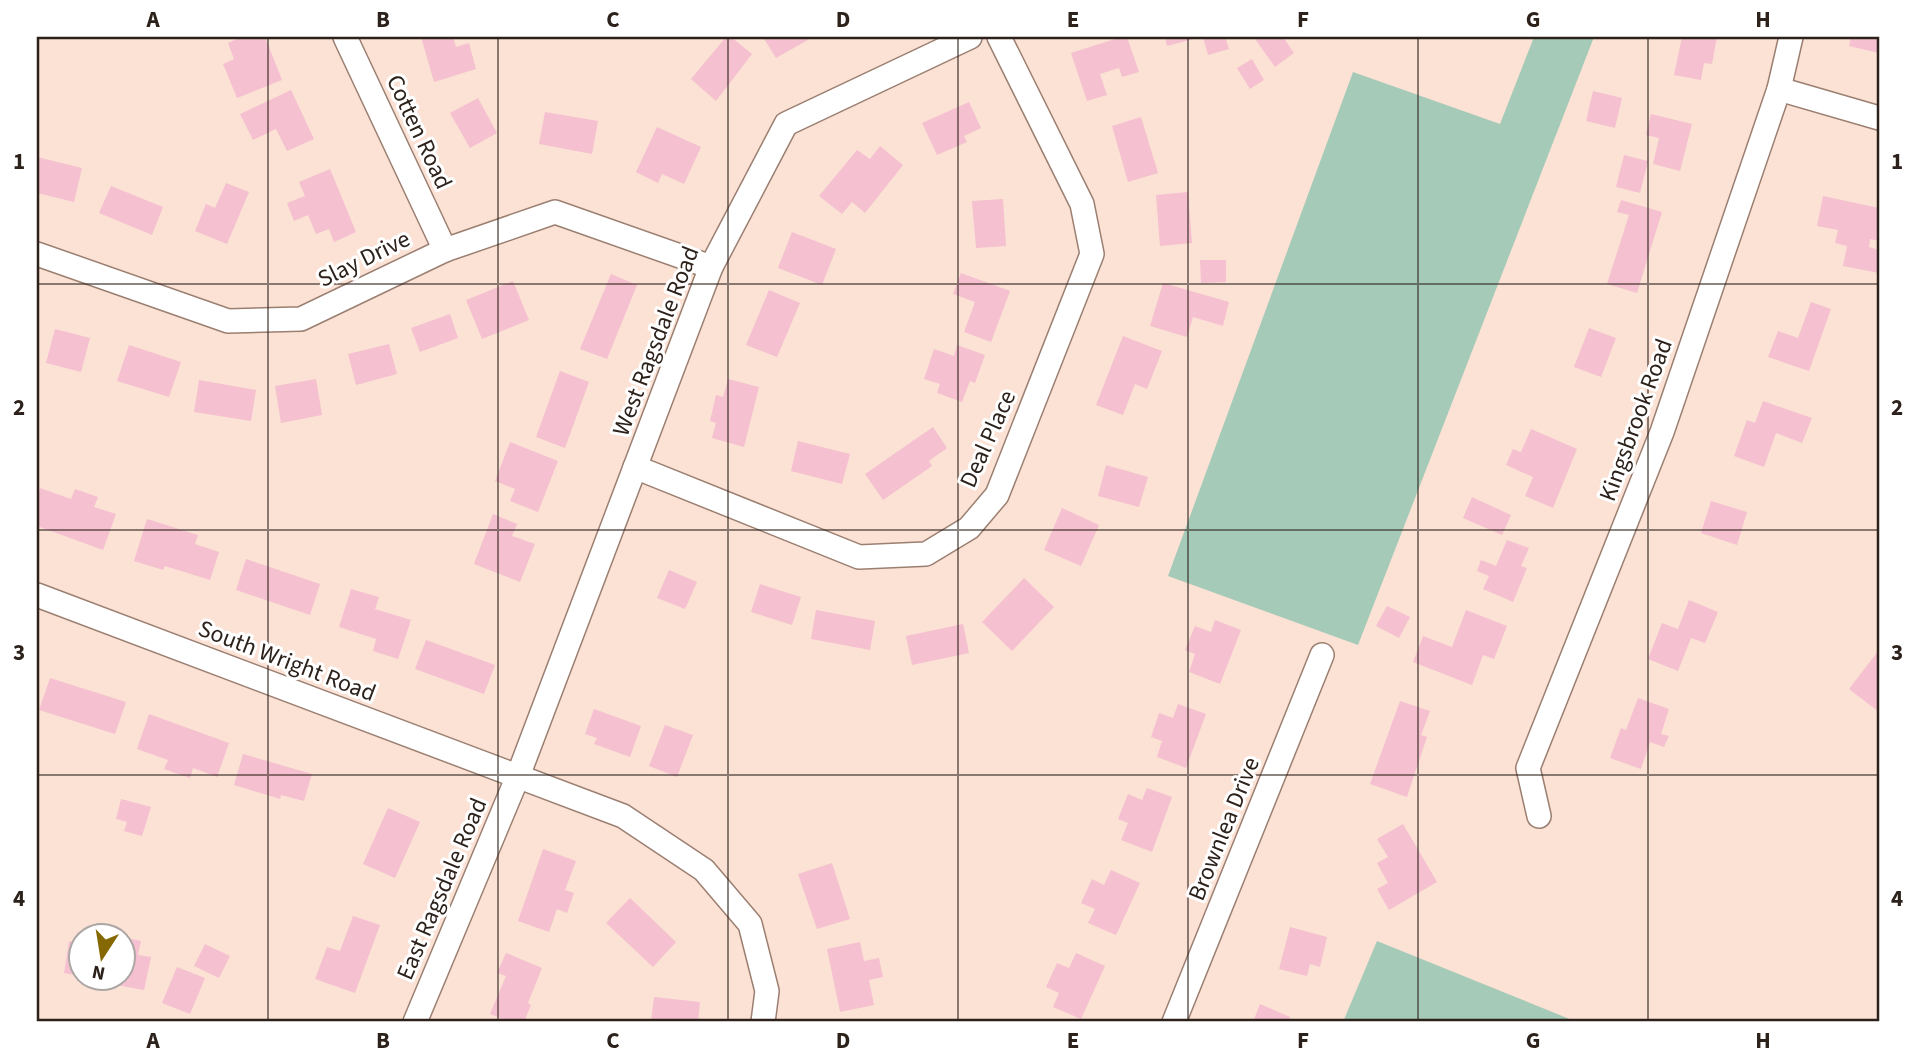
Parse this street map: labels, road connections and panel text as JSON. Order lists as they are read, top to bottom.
{
  "streets": {
    "street": [
      "Cotten Road",
      "Slay Drive",
      "West Ragsdale Road",
      "Kingsbrook Road",
      "Deal Place",
      "South Wright Road",
      "Brownlea Drive",
      "East Ragsdale Road"
    ]
  },
  "crossings": [
    ["Cotten Road", "Slay Drive"],
    ["Slay Drive", "West Ragsdale Road"],
    ["West Ragsdale Road", "Deal Place"],
    ["West Ragsdale Road", "South Wright Road"],
    ["West Ragsdale Road", "East Ragsdale Road"],
    ["South Wright Road", "East Ragsdale Road"]
  ],
  "north": "bottom",
  "grid": {
    "columns": [
      "A",
      "B",
      "C",
      "D",
      "E",
      "F",
      "G",
      "H"
    ],
    "rows": [
      "1",
      "2",
      "3",
      "4"
    ]
  }
}
